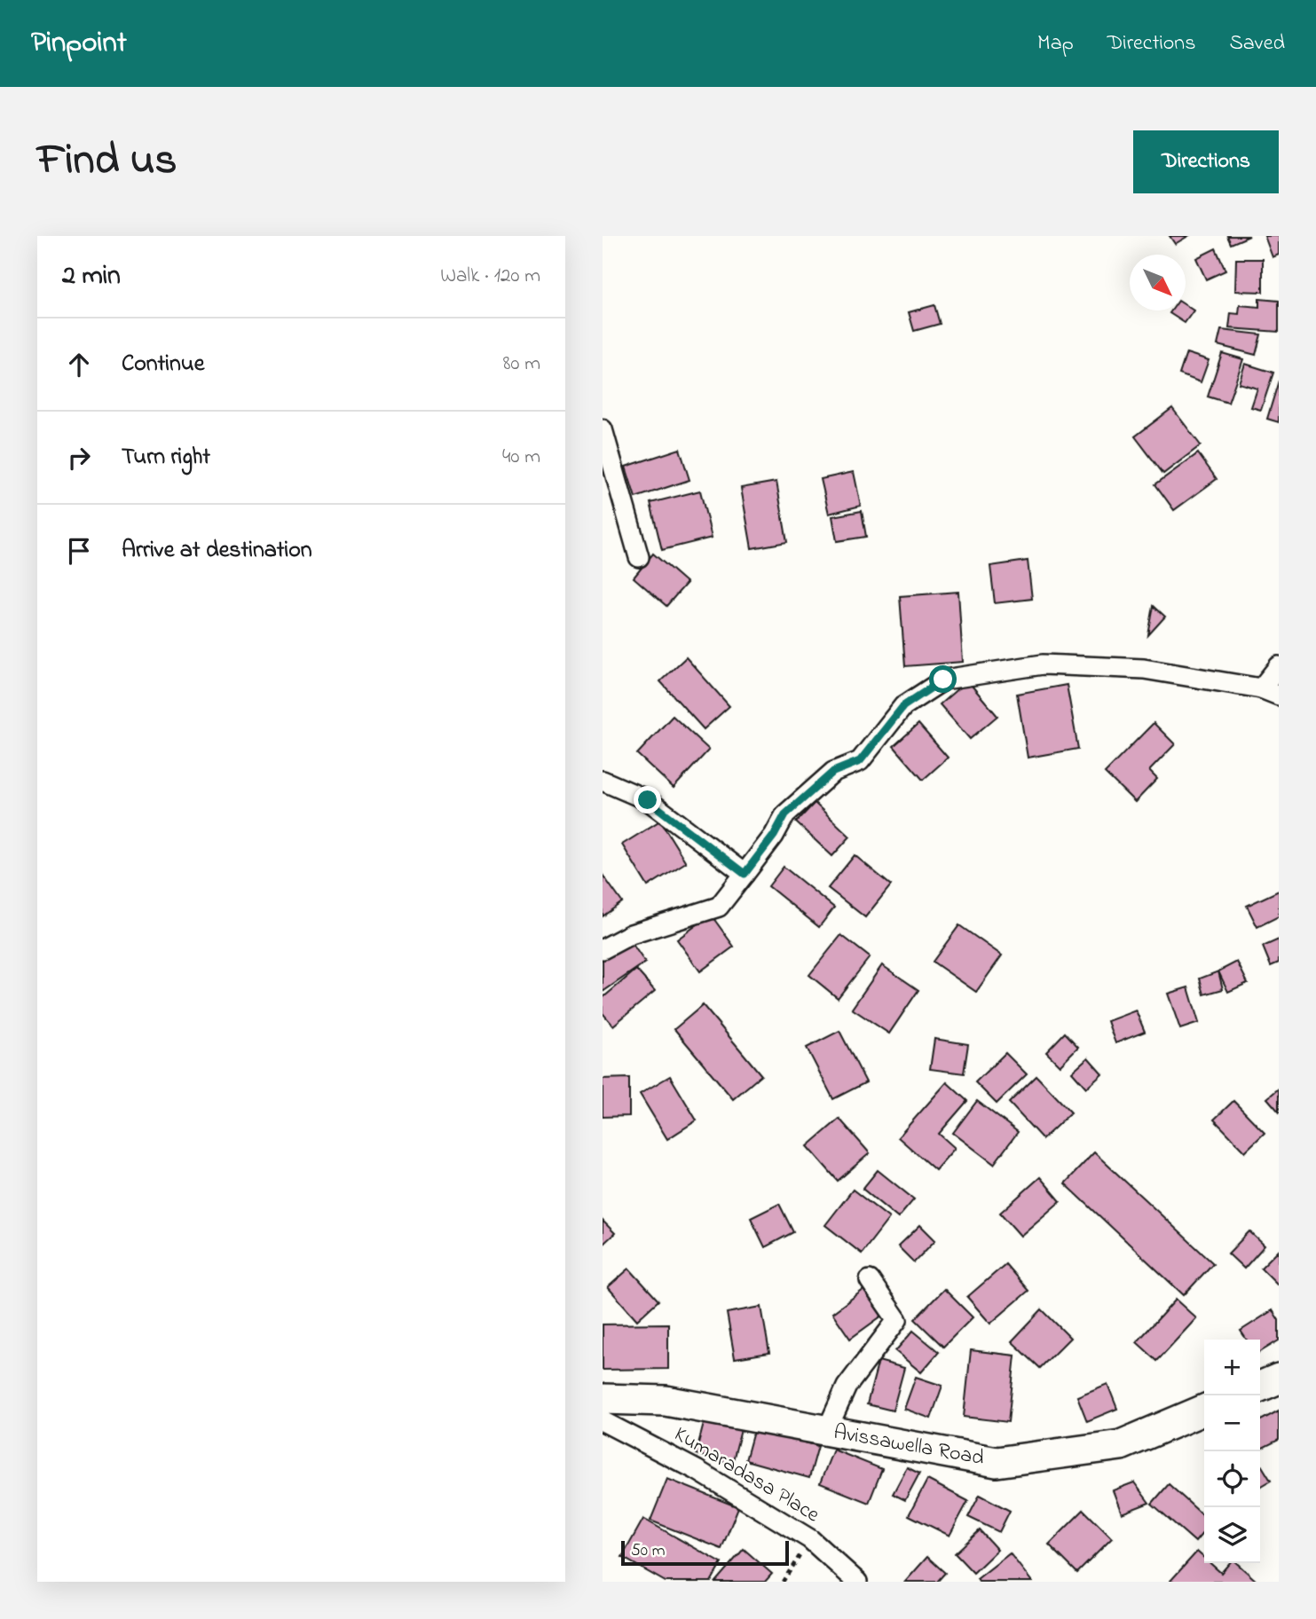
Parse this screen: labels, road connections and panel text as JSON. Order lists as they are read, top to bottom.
{
  "streets": {
    "main road": ["Avissawella Road"],
    "street": ["Kumaradasa Place"]
  },
  "scale_bar": "50 m",
  "north": "bottom right",
  "page": {
    "header": "Pinpoint",
    "nav": ["Map", "Directions", "Saved"],
    "title": "Find us",
    "buttons": "Directions",
    "heading": ["2 min", "Walk · 120 m"],
    "list": [
      ["Continue", "80 m"],
      ["Turn right", "40 m"],
      "Arrive at destination"
    ],
    "map_buttons": ["+", "−"],
    "scale": "50 m"
  }
}
